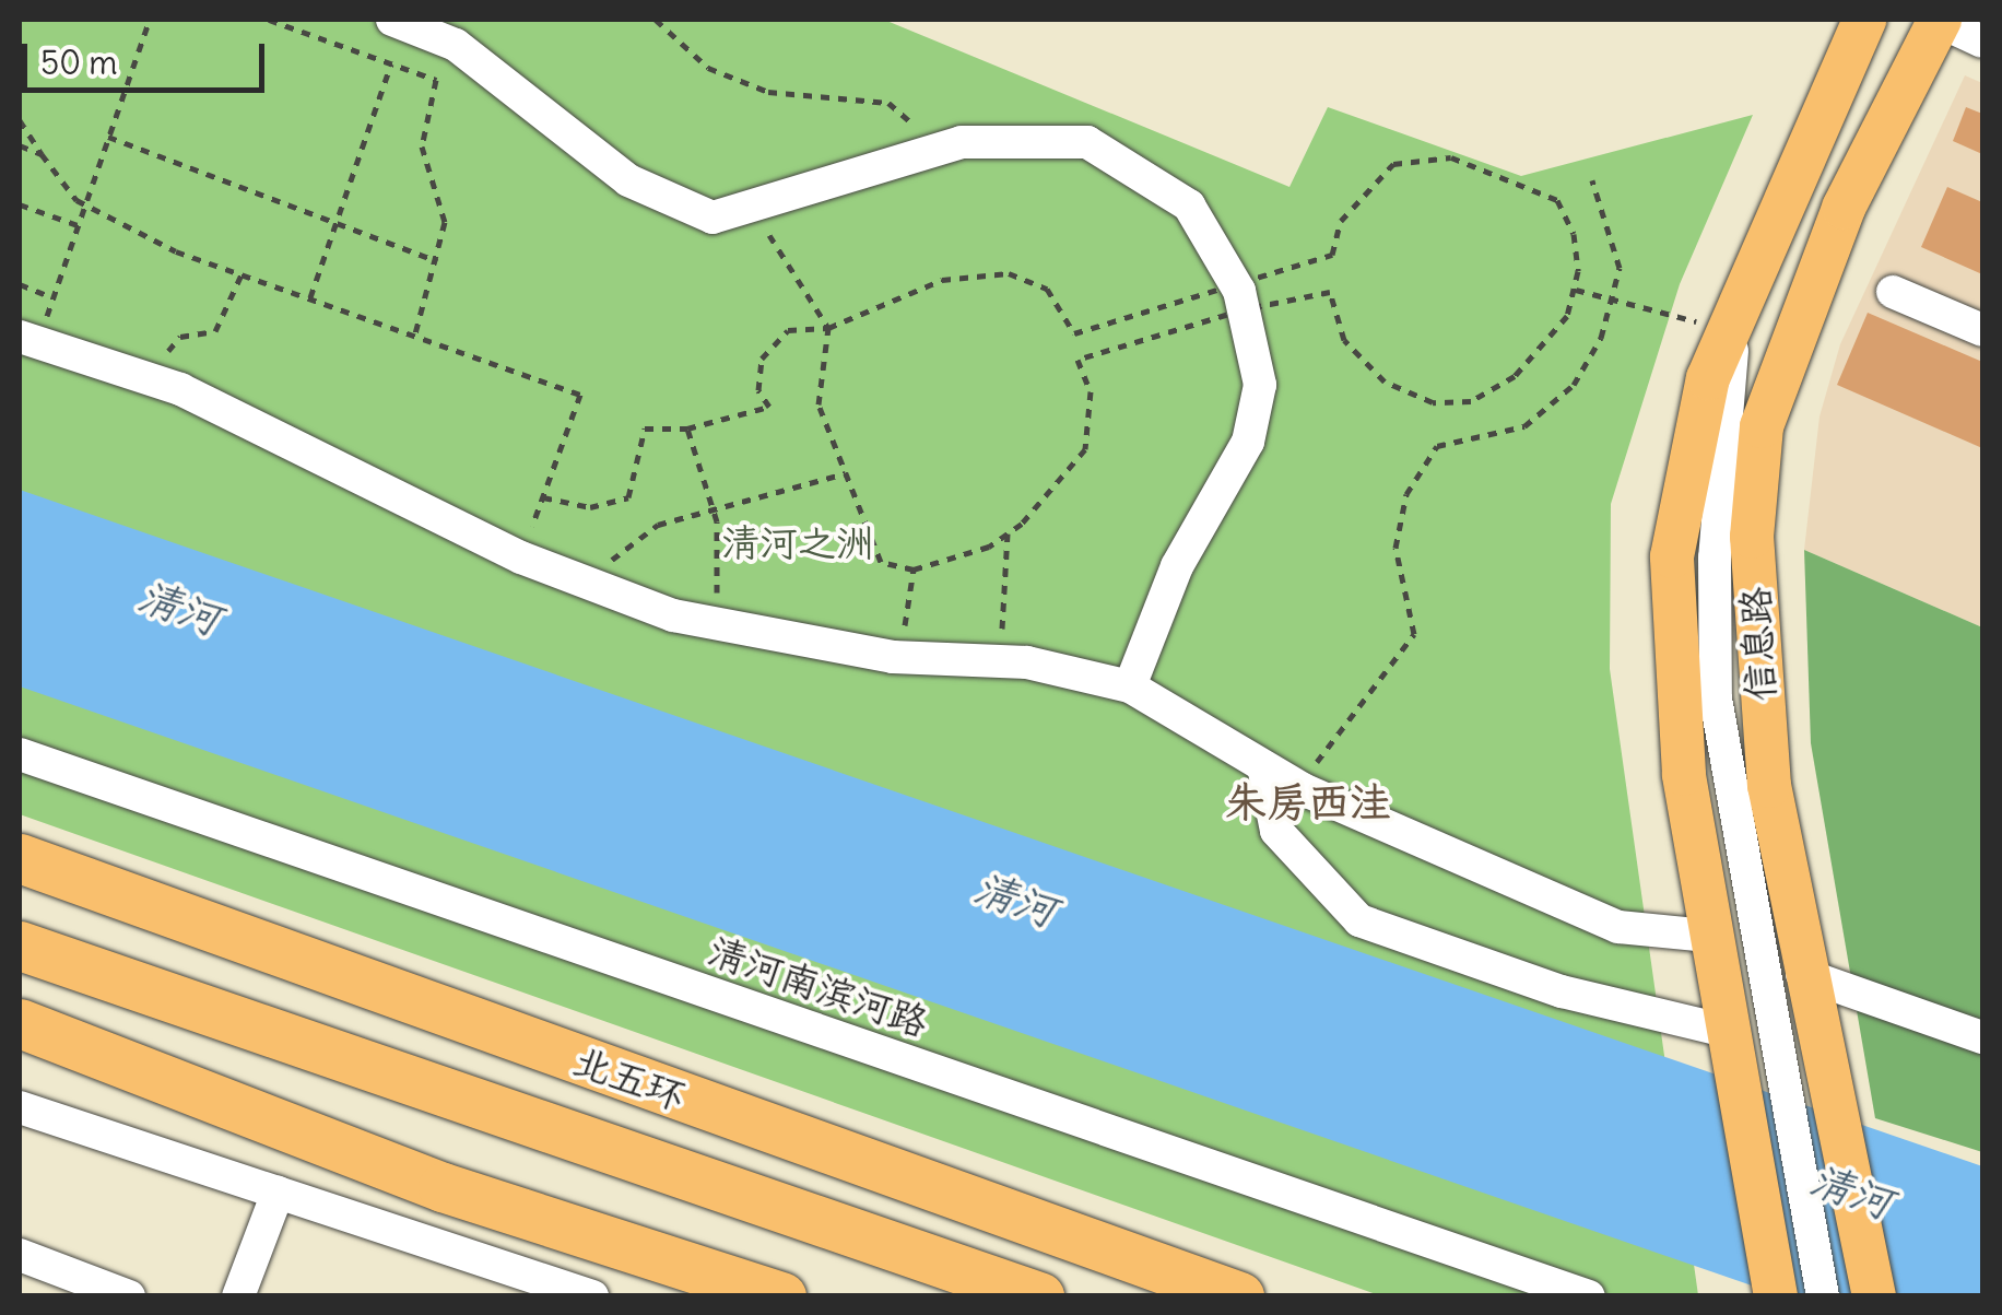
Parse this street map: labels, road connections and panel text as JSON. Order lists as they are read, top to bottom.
{
  "streets": {
    "highway": ["北五环"],
    "main road": ["信息路"],
    "street": ["清河南滨河路"]
  },
  "districts": ["朱房西洼"],
  "water": ["清河"],
  "parks": ["清河之洲"],
  "scale_bar": "50 m"
}
